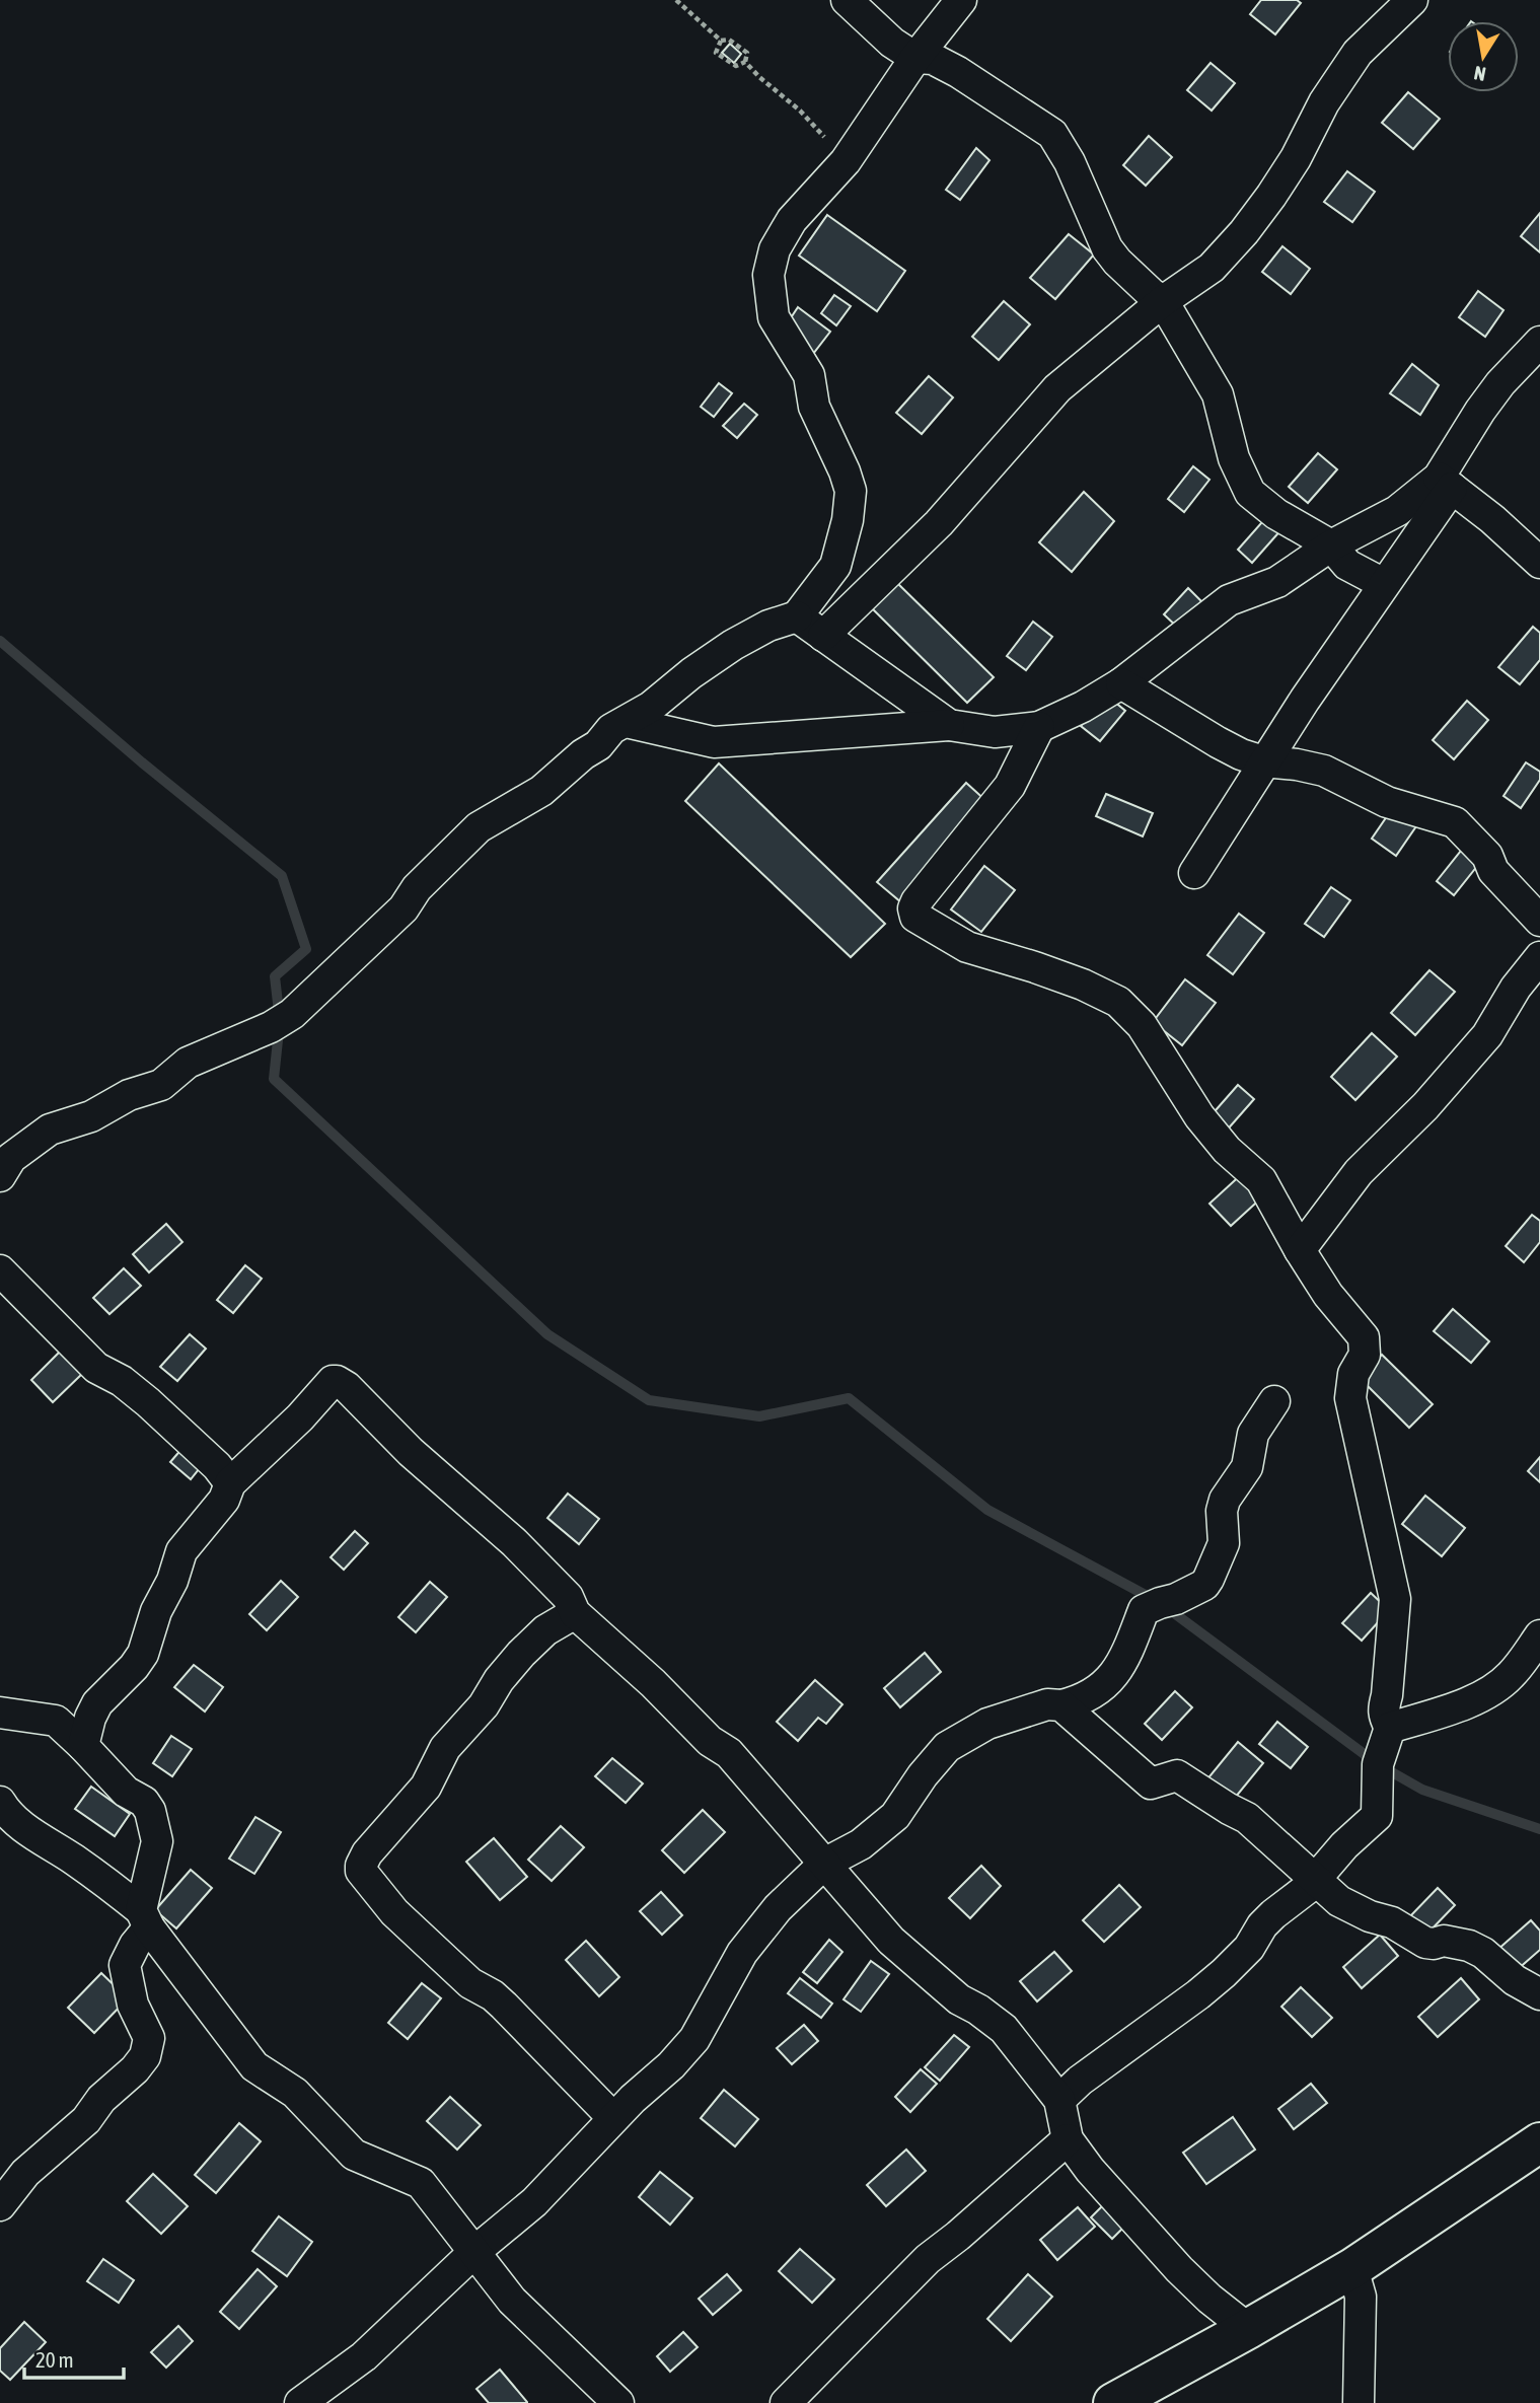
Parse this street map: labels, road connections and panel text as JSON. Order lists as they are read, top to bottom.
{
  "scale_bar": "20 m",
  "north": "bottom"
}
